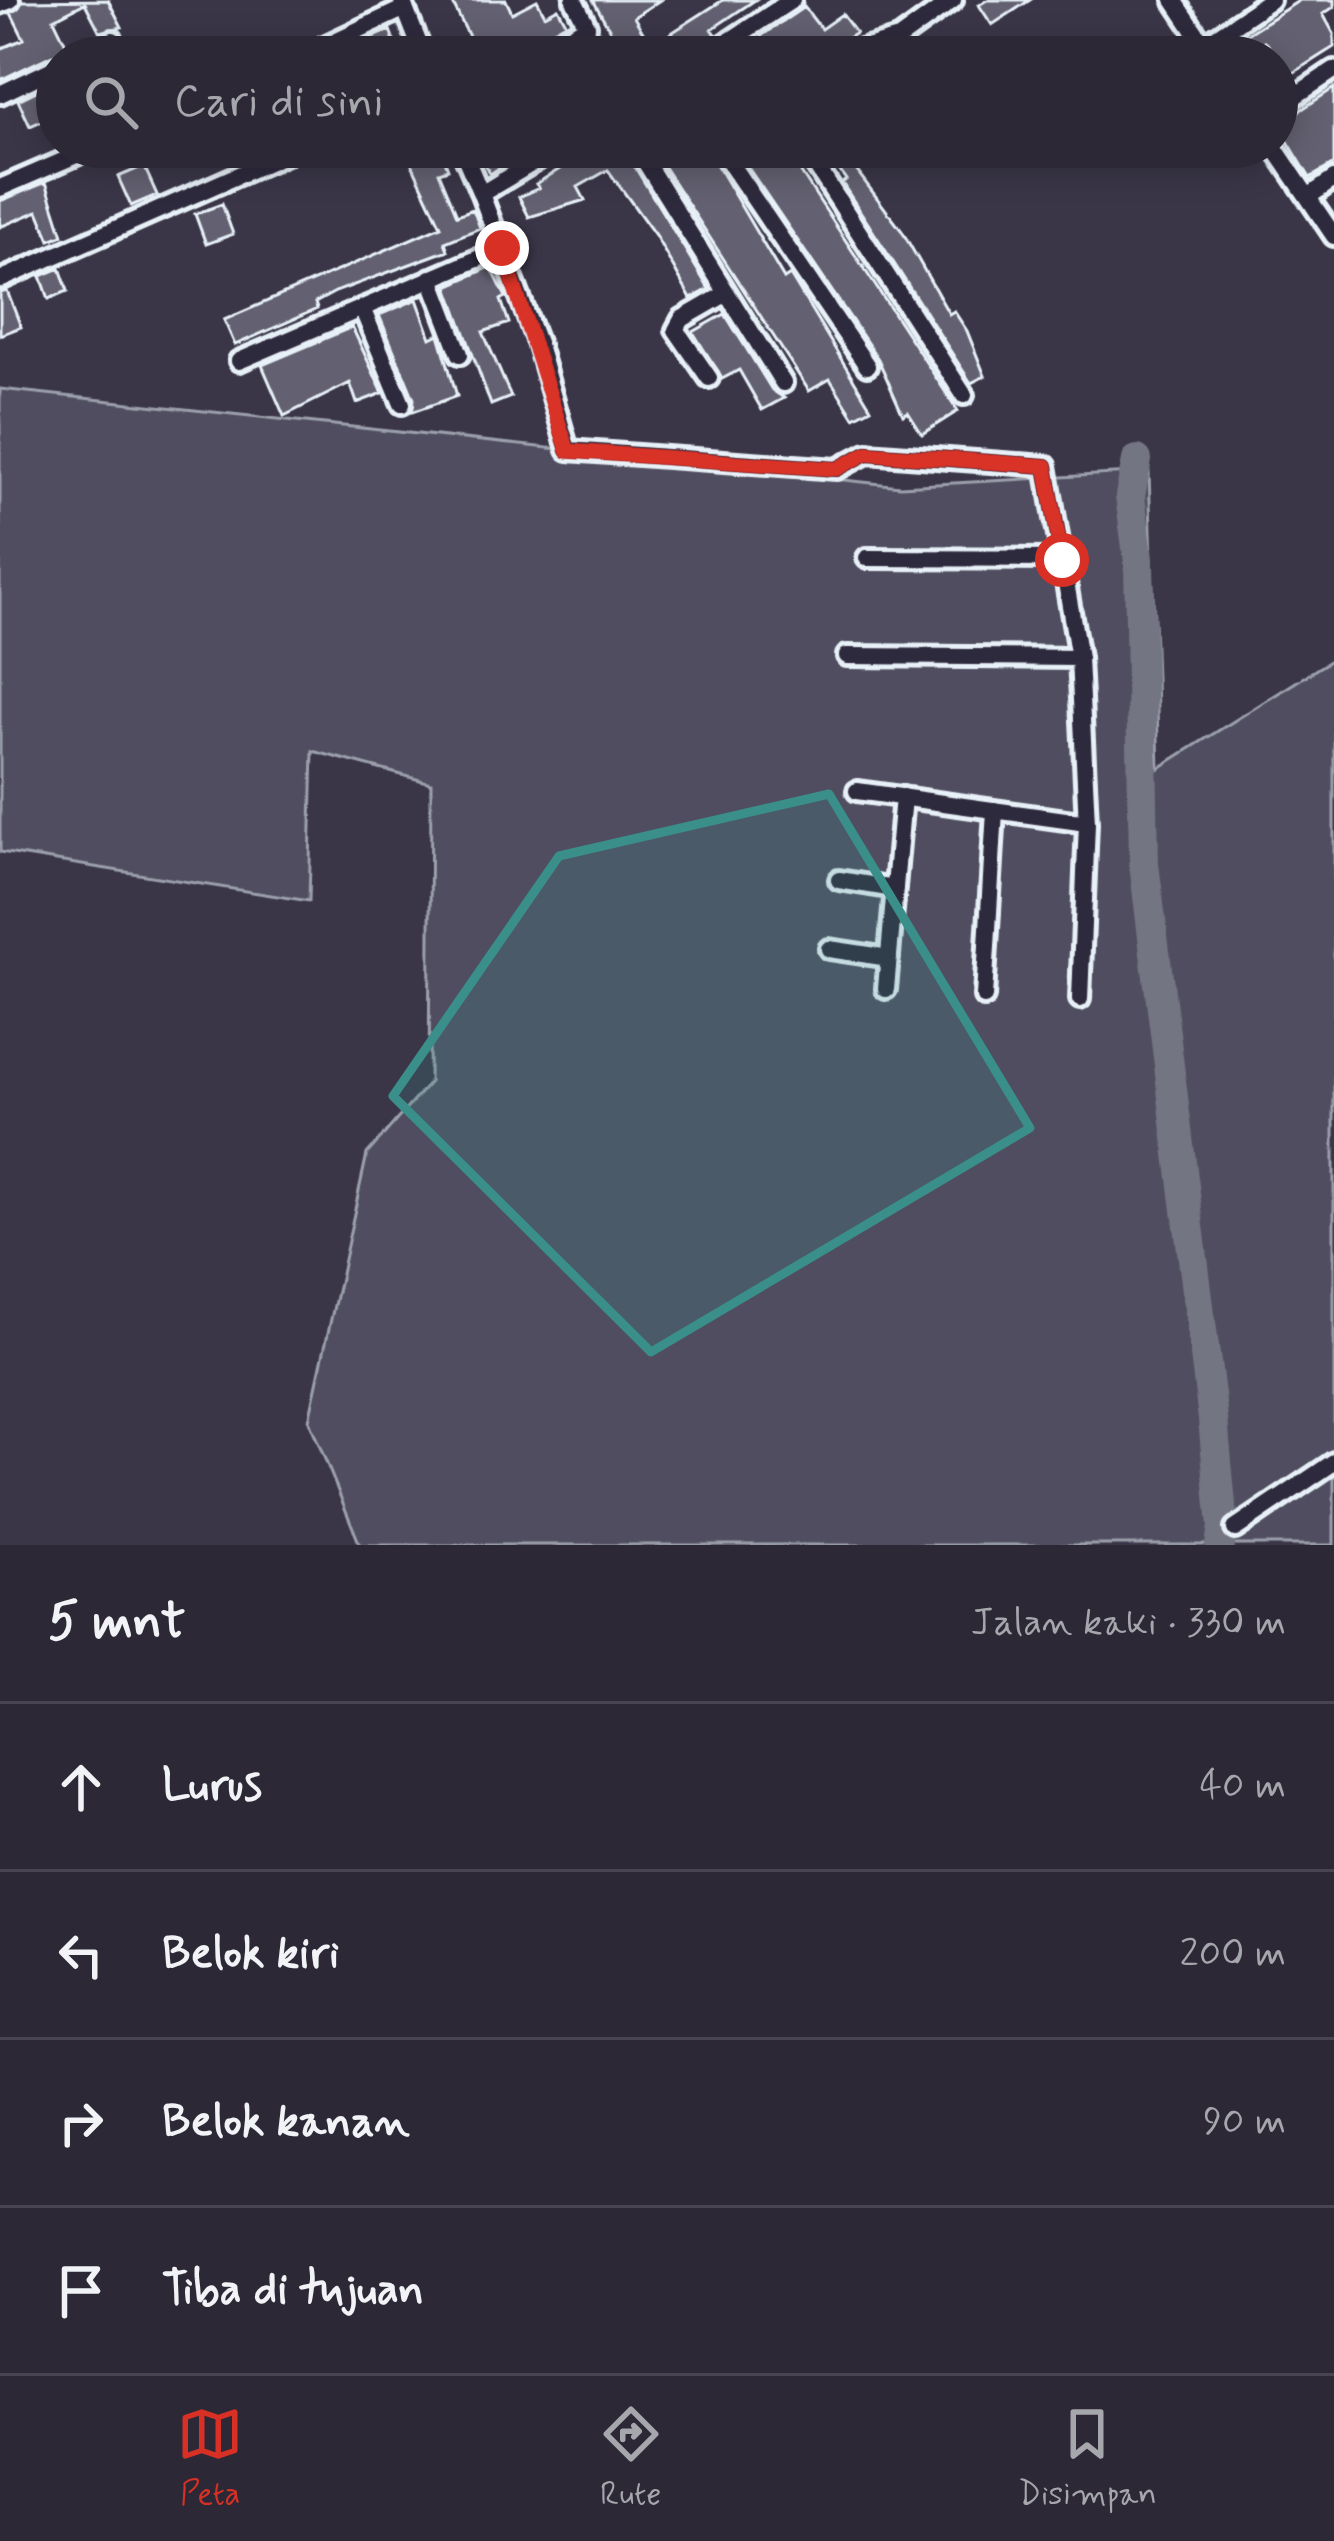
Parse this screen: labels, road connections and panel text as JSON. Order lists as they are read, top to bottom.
{
  "page": {
    "search": "Cari di sini",
    "heading": ["5 mnt", "Jalan kaki · 330 m"],
    "list": [
      ["Lurus", "40 m"],
      ["Belok kiri", "200 m"],
      ["Belok kanan", "90 m"],
      "Tiba di tujuan"
    ],
    "nav": ["Peta", "Rute", "Disimpan"]
  }
}
